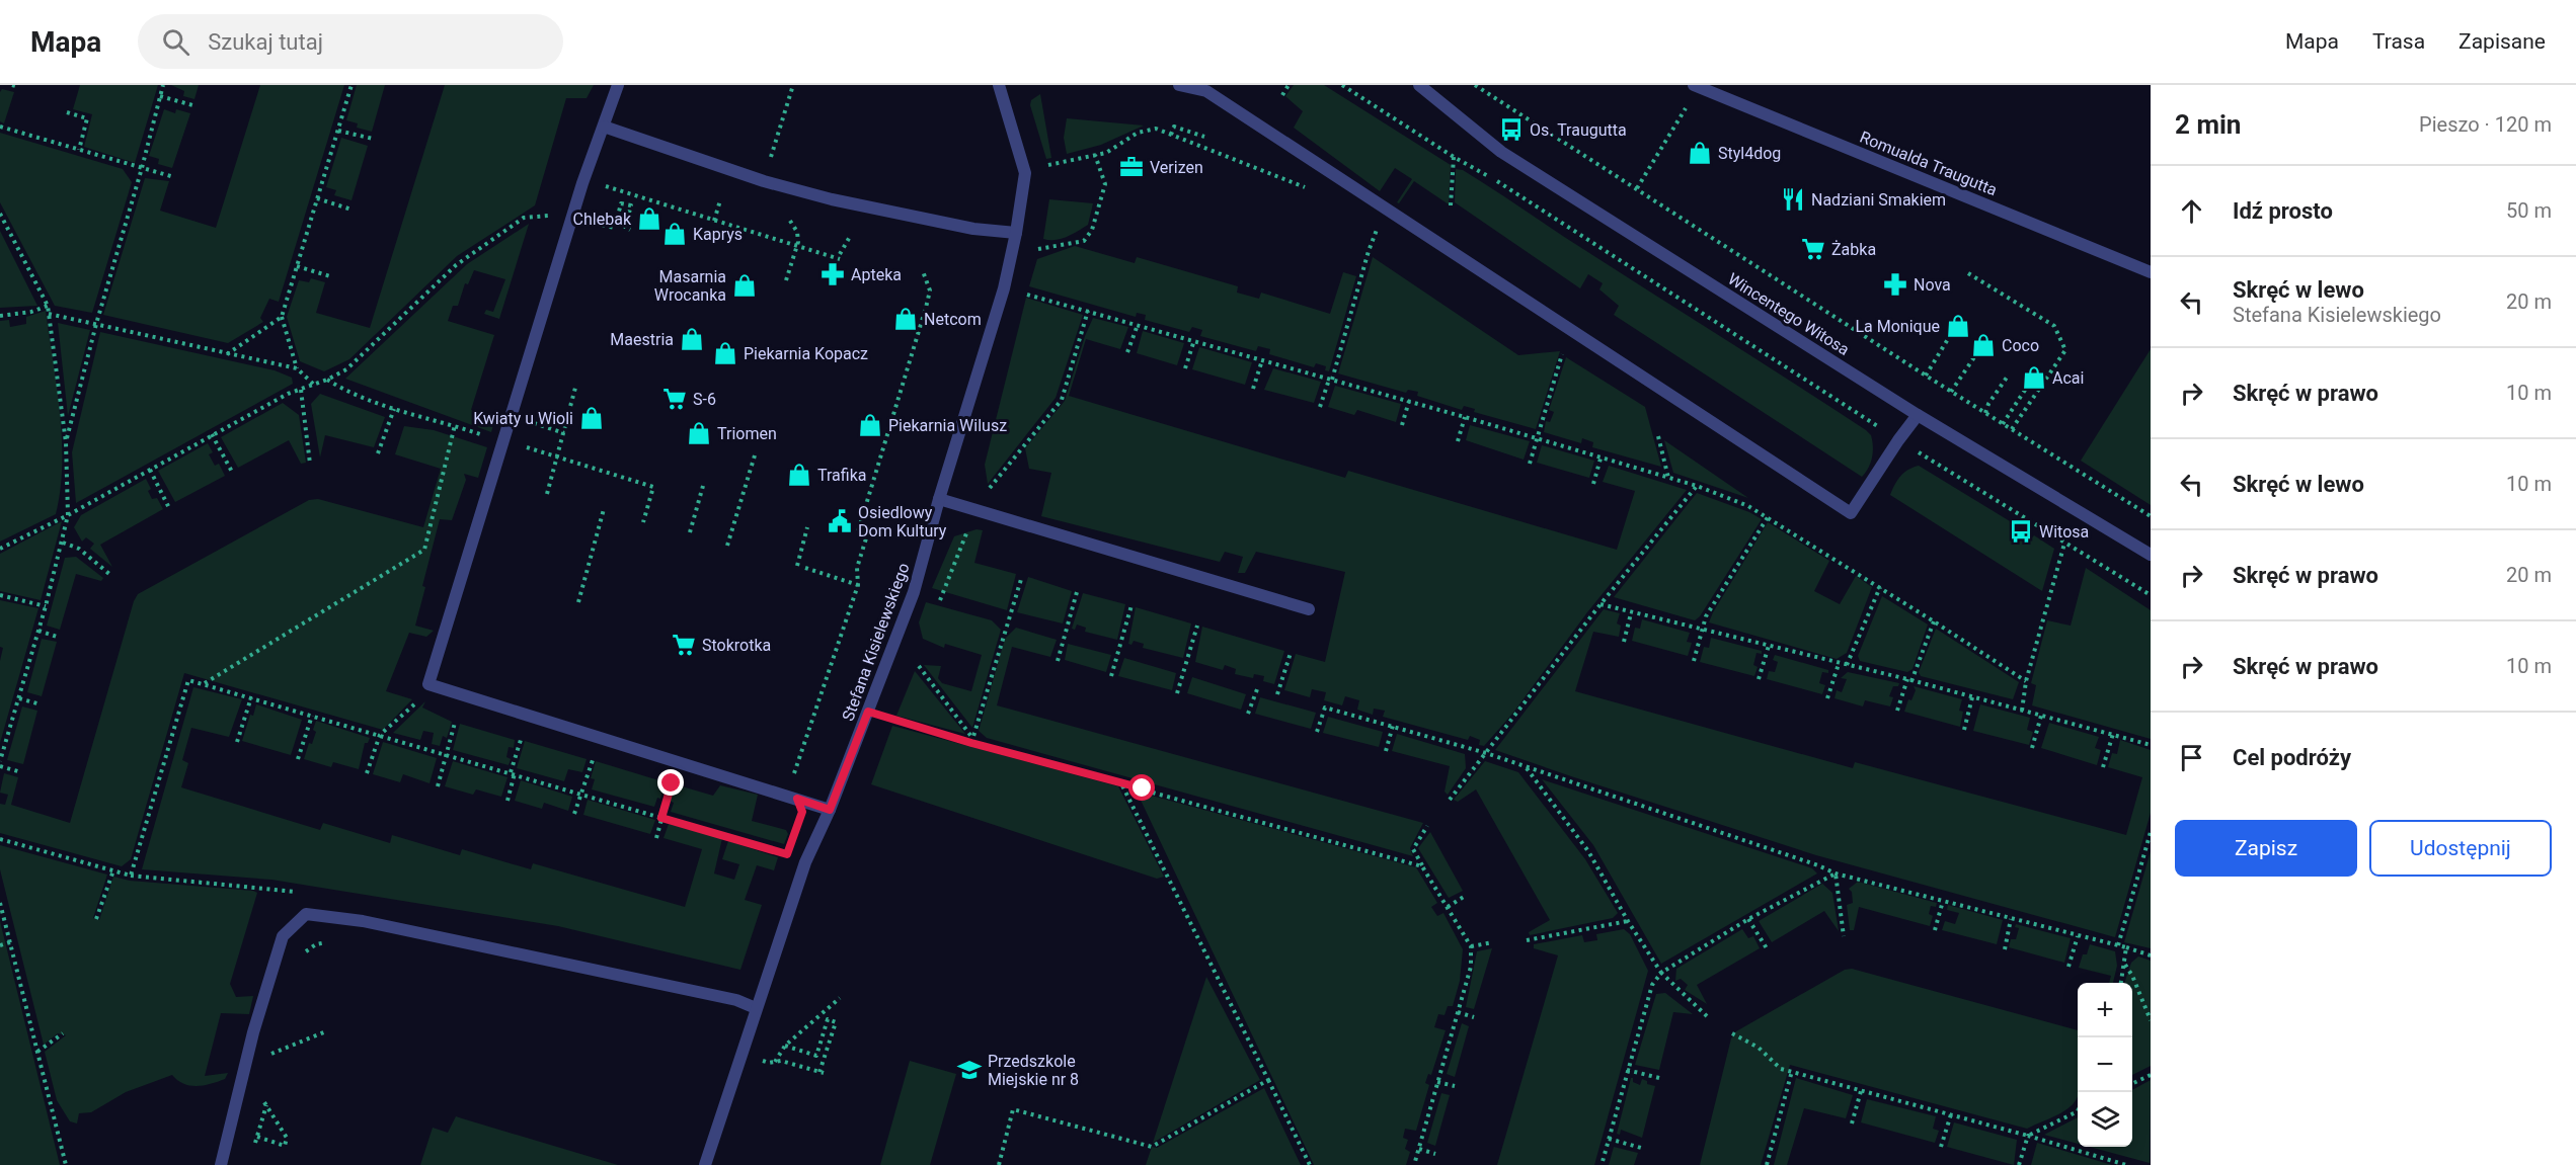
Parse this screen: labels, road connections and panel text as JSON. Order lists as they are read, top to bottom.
{
  "streets": {
    "street": ["Romualda Traugutta", "Wincentego Witosa", "Stefana Kisielewskiego"]
  },
  "places": {
    "bus stop": ["Os. Traugutta", "Witosa"],
    "shop": [
      "Styl4dog",
      "Chlebak",
      "Kaprys",
      "Masarnia Wrocanka",
      "Netcom",
      "La Monique",
      "Maestria",
      "Coco",
      "Piekarnia Kopacz",
      "Acai",
      "Kwiaty u Wioli",
      "Piekarnia Wilusz",
      "Triomen",
      "Trafika"
    ],
    "office": ["Verizen"],
    "restaurant": ["Nadziani Smakiem"],
    "supermarket": ["Żabka", "S-6", "Stokrotka"],
    "pharmacy": ["Apteka", "Nova"],
    "public building": ["Osiedlowy Dom Kultury"],
    "school or university": ["Przedszkole Miejskie nr 8"]
  },
  "page": {
    "header": "Mapa",
    "search": "Szukaj tutaj",
    "nav": ["Mapa", "Trasa", "Zapisane"],
    "heading": ["2 min", "Pieszo · 120 m"],
    "list": [
      ["Idź prosto", "50 m"],
      ["Skręć w lewo", "Stefana Kisielewskiego", "20 m"],
      ["Skręć w prawo", "10 m"],
      ["Skręć w lewo", "10 m"],
      ["Skręć w prawo", "20 m"],
      ["Skręć w prawo", "10 m"],
      "Cel podróży"
    ],
    "buttons": ["Zapisz", "Udostępnij"],
    "map_buttons": ["+", "−"]
  }
}
